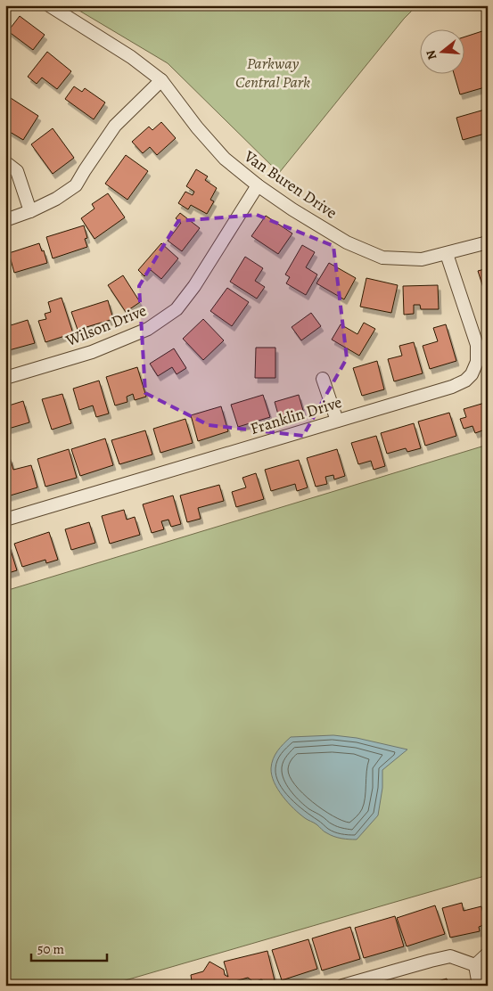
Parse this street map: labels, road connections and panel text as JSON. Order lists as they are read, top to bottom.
{
  "streets": {
    "street": ["Van Buren Drive", "Wilson Drive", "Franklin Drive"]
  },
  "crossings": [
    ["Van Buren Drive", "Wilson Drive"],
    ["Van Buren Drive", "Franklin Drive"]
  ],
  "parks": ["Parkway Central Park"],
  "scale_bar": "50 m",
  "north": "left"
}
